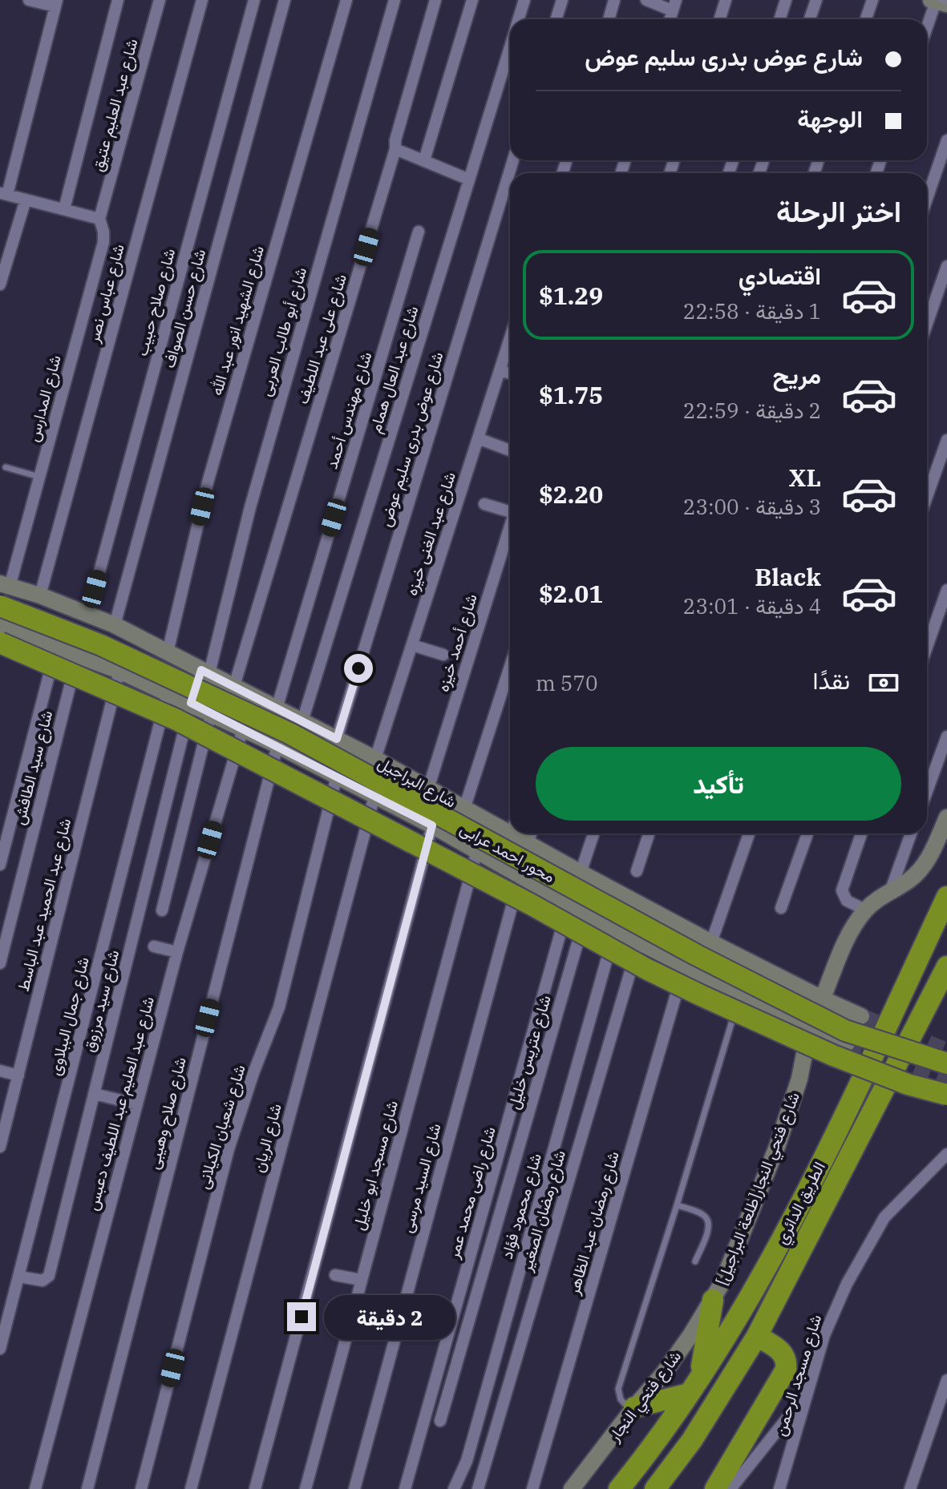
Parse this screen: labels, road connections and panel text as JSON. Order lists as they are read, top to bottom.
{
  "streets": {
    "highway": ["محور احمد عرابى", "الطريق الدائري"],
    "street": [
      "شارع عبد العليم عتيق",
      "شارع عباس نصر",
      "شارع صلاح حبيب",
      "شارع حسن الصواف",
      "شارع الشهيد انور عبد الله",
      "شارع أبو طالب العربى",
      "شارع على عبد اللطيف",
      "شارع عبد العال همام",
      "شارع المدارس",
      "شارع مهندس أحمد",
      "شارع عوض بدرى سليم عوض",
      "شارع عبد الغنى خيزه",
      "شارع أحمد خيزه",
      "شارع سيد الطافش",
      "شارع البراجيل",
      "شارع عبد الحميد عبد الباسط",
      "شارع سيد مرزوق",
      "شارع جمال الببلاوى",
      "شارع عتريس خليل",
      "شارع عبد العليم عبد اللطيف دعبس",
      "شارع صلاح وهيبى",
      "شارع شعبان الكيلانى",
      "شارع الريان",
      "شارع مسجد ابو خليل",
      "شارع السيد مرسى",
      "شارع فتحي النجار[طلعة البراجيل]",
      "شارع راضى محمد عمر",
      "شارع محمود فؤاد",
      "شارع رمضان الصغير",
      "شارع رمضان عبد الظاهر",
      "شارع مسجد الرحمن",
      "شارع فتحي النجار"
    ]
  },
  "crossings": [
    ["شارع عبد العليم عتيق", "شارع المدارس"],
    ["شارع عباس نصر", "شارع البراجيل"],
    ["شارع صلاح حبيب", "شارع البراجيل"],
    ["شارع حسن الصواف", "شارع البراجيل"],
    ["شارع الشهيد انور عبد الله", "شارع البراجيل"],
    ["شارع أبو طالب العربى", "شارع البراجيل"],
    ["شارع أبو طالب العربى", "شارع سيد مرزوق"],
    ["شارع على عبد اللطيف", "شارع البراجيل"],
    ["شارع عبد العال همام", "شارع البراجيل"],
    ["شارع المدارس", "شارع البراجيل"],
    ["شارع مهندس أحمد", "شارع البراجيل"],
    ["شارع عوض بدرى سليم عوض", "شارع البراجيل"],
    ["شارع عبد الغنى خيزه", "شارع البراجيل"],
    ["شارع أحمد خيزه", "شارع البراجيل"],
    ["شارع سيد الطافش", "شارع البراجيل"],
    ["شارع البراجيل", "شارع عبد الحميد عبد الباسط"],
    ["شارع البراجيل", "شارع سيد مرزوق"],
    ["شارع البراجيل", "شارع جمال الببلاوى"],
    ["شارع البراجيل", "شارع عتريس خليل"],
    ["شارع البراجيل", "شارع عبد العليم عبد اللطيف دعبس"],
    ["شارع البراجيل", "شارع صلاح وهيبى"],
    ["شارع البراجيل", "شارع شعبان الكيلانى"],
    ["شارع البراجيل", "شارع الريان"],
    ["شارع البراجيل", "شارع مسجد ابو خليل"],
    ["شارع البراجيل", "شارع السيد مرسى"],
    ["شارع البراجيل", "شارع فتحي النجار[طلعة البراجيل]"],
    ["شارع البراجيل", "شارع راضى محمد عمر"],
    ["شارع البراجيل", "شارع محمود فؤاد"],
    ["شارع البراجيل", "شارع رمضان الصغير"],
    ["شارع البراجيل", "شارع رمضان عبد الظاهر"],
    ["شارع سيد مرزوق", "شارع جمال الببلاوى"],
    ["شارع فتحي النجار[طلعة البراجيل]", "شارع فتحي النجار"]
  ],
  "page": {
    "banner": ["شارع عوض بدرى سليم عوض", "الوجهة"],
    "heading": "اختر الرحلة",
    "list": [
      {
        "name": "اقتصادي",
        "note": "1 دقيقة · 22:58",
        "value": "$1.29"
      },
      {
        "name": "مريح",
        "note": "2 دقيقة · 22:59",
        "value": "$1.75"
      },
      {
        "name": "XL",
        "note": "3 دقيقة · 23:00",
        "value": "$2.20"
      },
      {
        "name": "Black",
        "note": "4 دقيقة · 23:01",
        "value": "$2.01"
      }
    ],
    "pay": ["نقدًا", "570 m"],
    "buttons": "تأكيد",
    "bubble": "2 دقيقة"
  }
}
